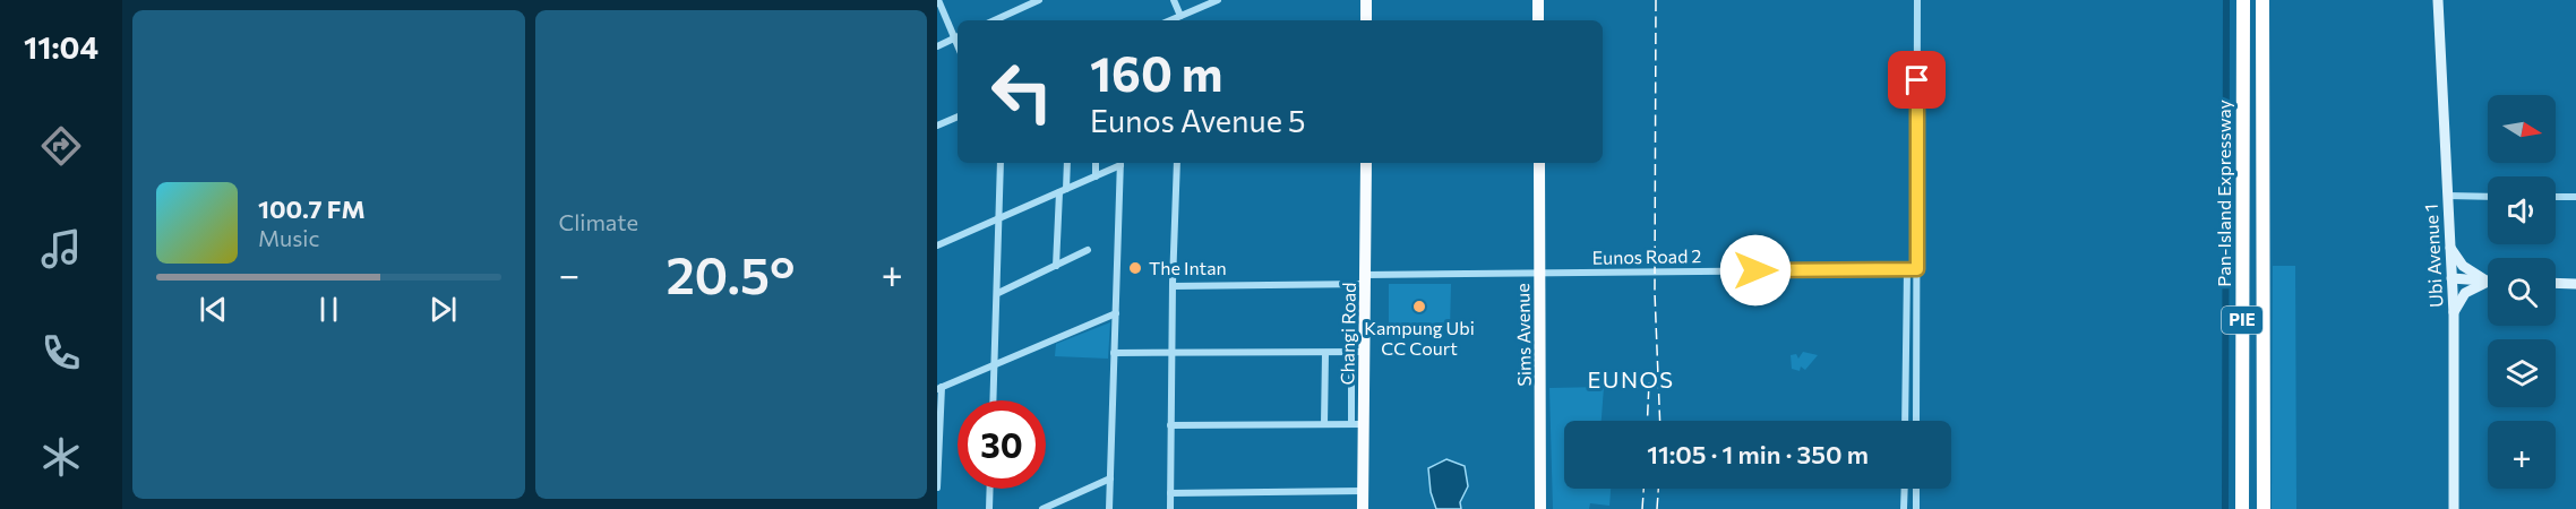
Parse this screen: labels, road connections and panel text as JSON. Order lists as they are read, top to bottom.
{
  "streets": {
    "highway": ["Pan-Island Expressway", "PIE"],
    "main road": ["Changi Road", "Sims Avenue"],
    "street": ["Ubi Avenue 1", "Eunos Road 2"]
  },
  "crossings": [
    ["Eunos Road 2", "Changi Road"],
    ["Eunos Road 2", "Sims Avenue"]
  ],
  "districts": ["EUNOS"],
  "places": ["The Intan", "Kampung Ubi CC Court"],
  "north": "right",
  "page": {
    "tabs": "11:04",
    "tile": "Climate",
    "turn": ["160 m", "Eunos Avenue 5"],
    "map_buttons": "+",
    "song": ["100.7 FM", "Music"],
    "heat": ["−", "20.5°", "+"],
    "limit": "30",
    "trip": "11:05 · 1 min · 350 m"
  }
}
